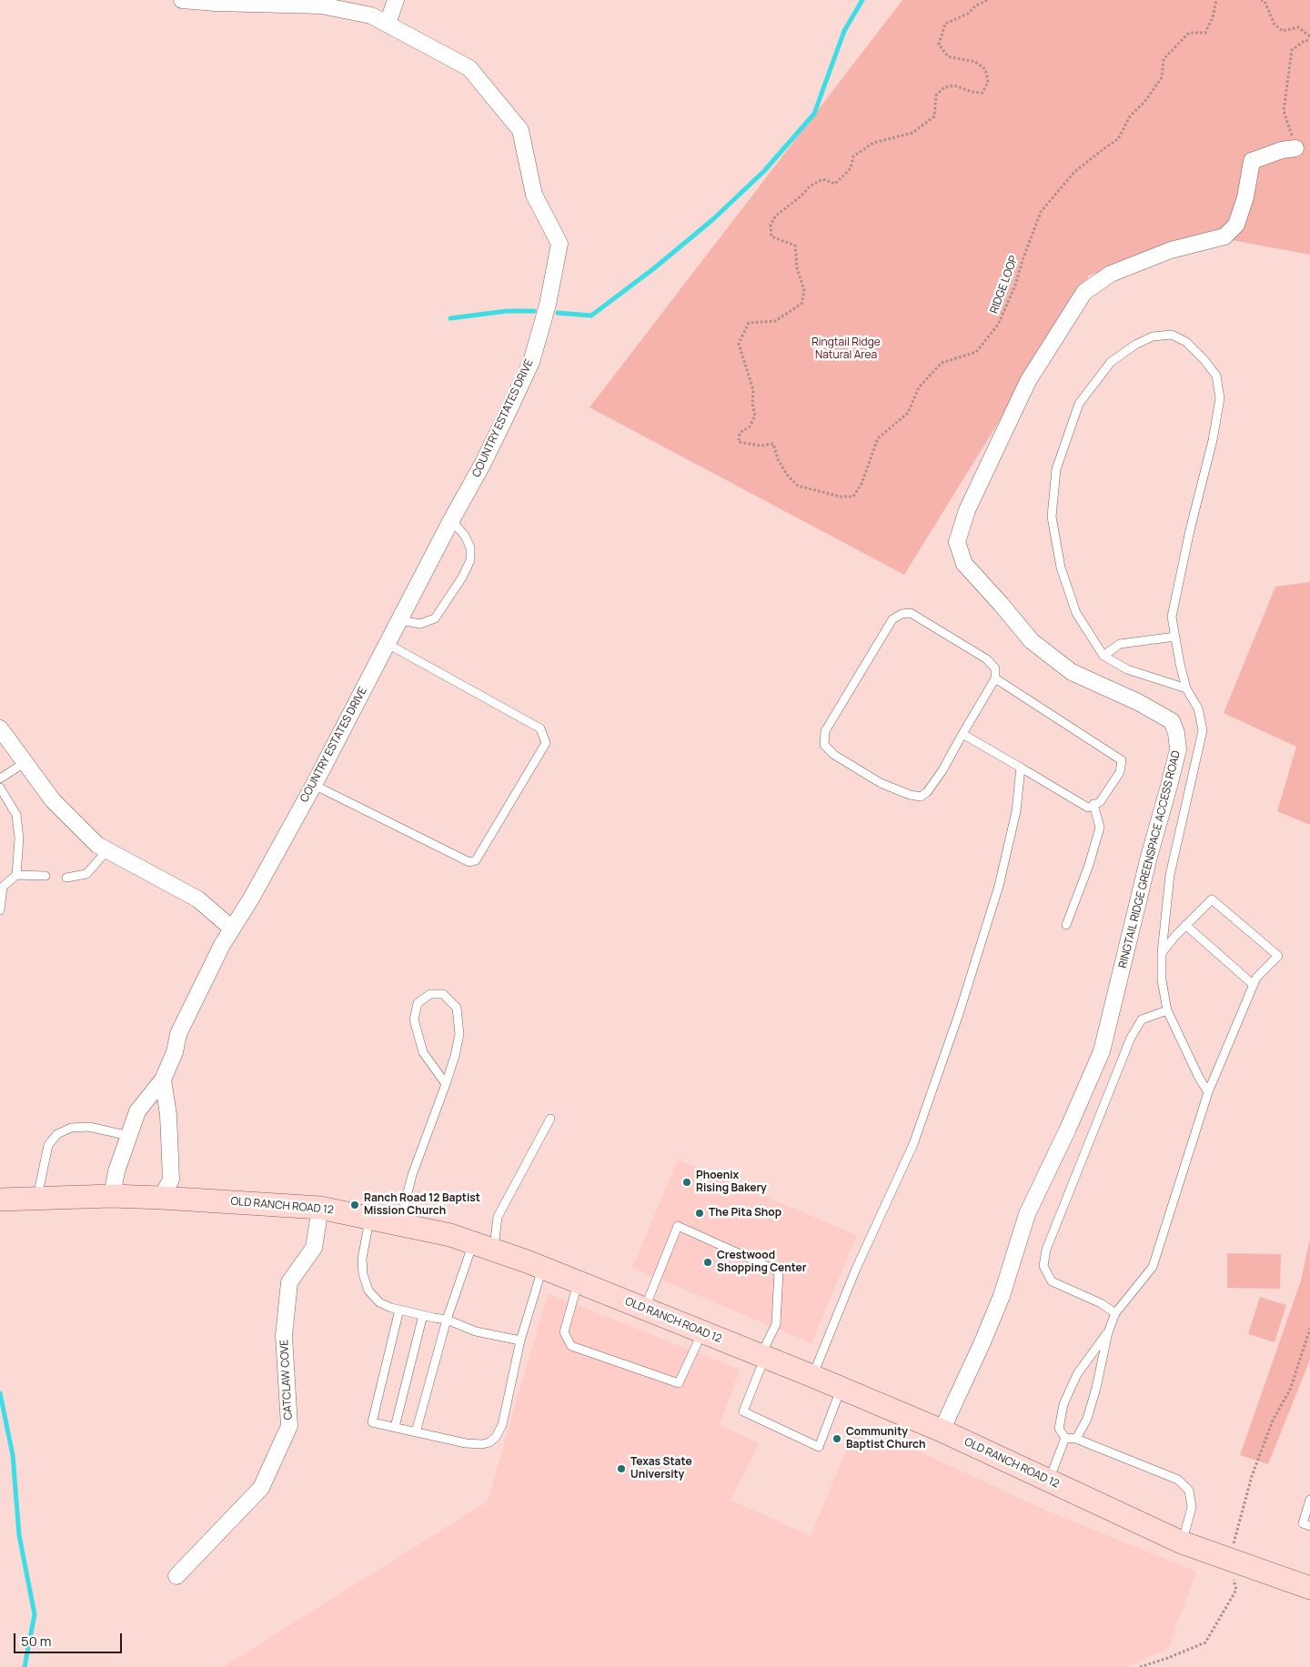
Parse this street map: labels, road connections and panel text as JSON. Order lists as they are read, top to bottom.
{
  "streets": {
    "main road": ["OLD RANCH ROAD 12"],
    "street": ["COUNTRY ESTATES DRIVE", "RINGTAIL RIDGE GREENSPACE ACCESS ROAD", "CATCLAW COVE"],
    "path": ["RIDGE LOOP"]
  },
  "crossings": [
    ["COUNTRY ESTATES DRIVE", "OLD RANCH ROAD 12"],
    ["RINGTAIL RIDGE GREENSPACE ACCESS ROAD", "OLD RANCH ROAD 12"],
    ["OLD RANCH ROAD 12", "CATCLAW COVE"]
  ],
  "parks": ["Ringtail Ridge Natural Area"],
  "places": [
    "Phoenix Rising Bakery",
    "Ranch Road 12 Baptist Mission Church",
    "The Pita Shop",
    "Crestwood Shopping Center",
    "Community Baptist Church",
    "Texas State University"
  ],
  "scale_bar": "50 m"
}
